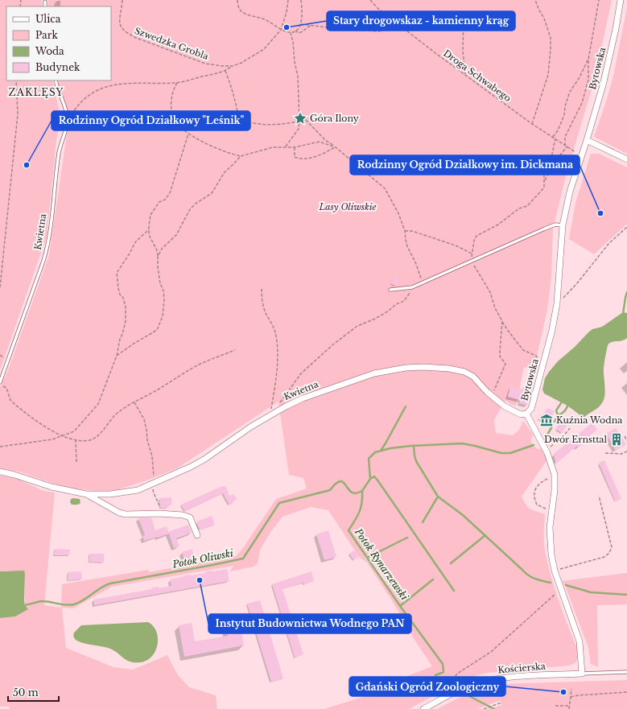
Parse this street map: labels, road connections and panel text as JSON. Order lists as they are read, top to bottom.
{
  "streets": {
    "street": ["Bytowska", "Kwietna", "Kościerska"],
    "path": ["Szwedzka Grobla", "Droga Schwabego"]
  },
  "crossings": [
    ["Bytowska", "Droga Schwabego"],
    ["Bytowska", "Kwietna"],
    ["Bytowska", "Kościerska"]
  ],
  "districts": ["ZAKLĘSY"],
  "water": ["Potok Oliwski", "Potok Rynarzewski"],
  "parks": ["Lasy Oliwskie"],
  "places": {
    "other": [
      "Stary drogowskaz - kamienny krąg",
      "Rodzinny Ogród Działkowy \"Leśnik\"",
      "Rodzinny Ogród Działkowy im. Dickmana",
      "Instytut Budownictwa Wodnego PAN",
      "Gdański Ogród Zoologiczny"
    ],
    "place": ["Góra Ilony"],
    "museum": ["Kuźnia Wodna"],
    "building": ["Dwór Ernsttal"]
  },
  "legend": [
    "Ulica",
    "Park",
    "Woda",
    "Budynek"
  ],
  "scale_bar": "50 m"
}
